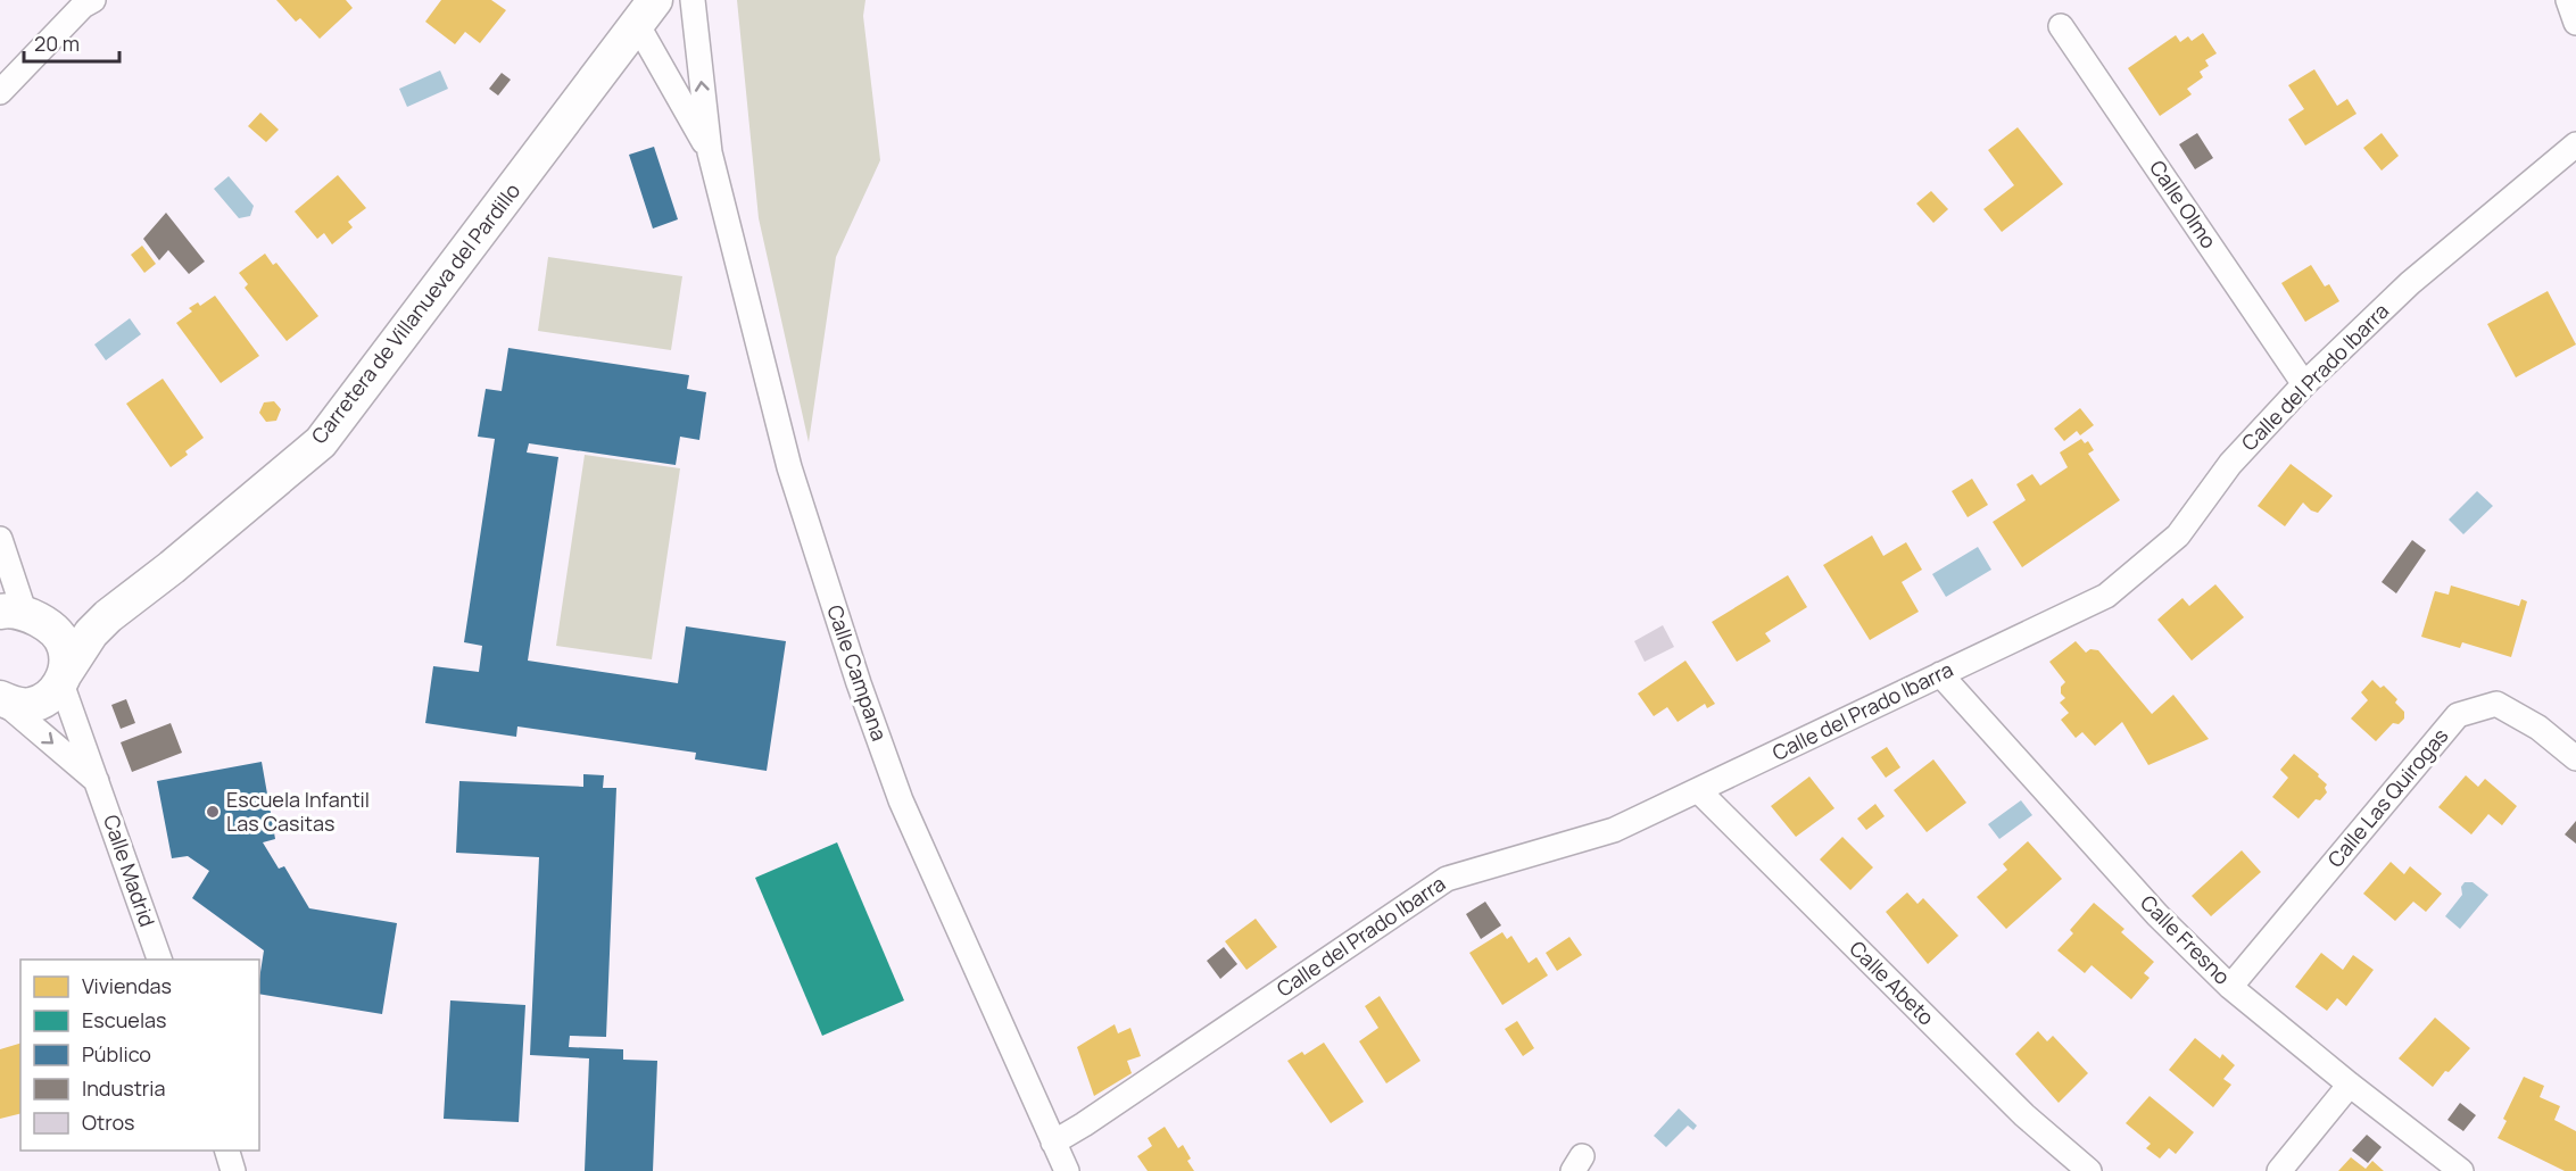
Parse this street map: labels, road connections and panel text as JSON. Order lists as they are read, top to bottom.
{
  "streets": {
    "street": [
      "Calle Olmo",
      "Carretera de Villanueva del Pardillo",
      "Calle del Prado Ibarra",
      "Calle Campana",
      "Calle Las Quirogas",
      "Calle Madrid",
      "Calle Fresno",
      "Calle Abeto"
    ]
  },
  "crossings": [
    ["Calle Olmo", "Calle del Prado Ibarra"],
    ["Carretera de Villanueva del Pardillo", "Calle Madrid"],
    ["Calle del Prado Ibarra", "Calle Campana"],
    ["Calle del Prado Ibarra", "Calle Fresno"],
    ["Calle del Prado Ibarra", "Calle Abeto"],
    ["Calle Las Quirogas", "Calle Fresno"]
  ],
  "places": ["Escuela Infantil Las Casitas"],
  "legend": [
    "Viviendas",
    "Escuelas",
    "Público",
    "Industria",
    "Otros"
  ],
  "scale_bar": "20 m"
}
